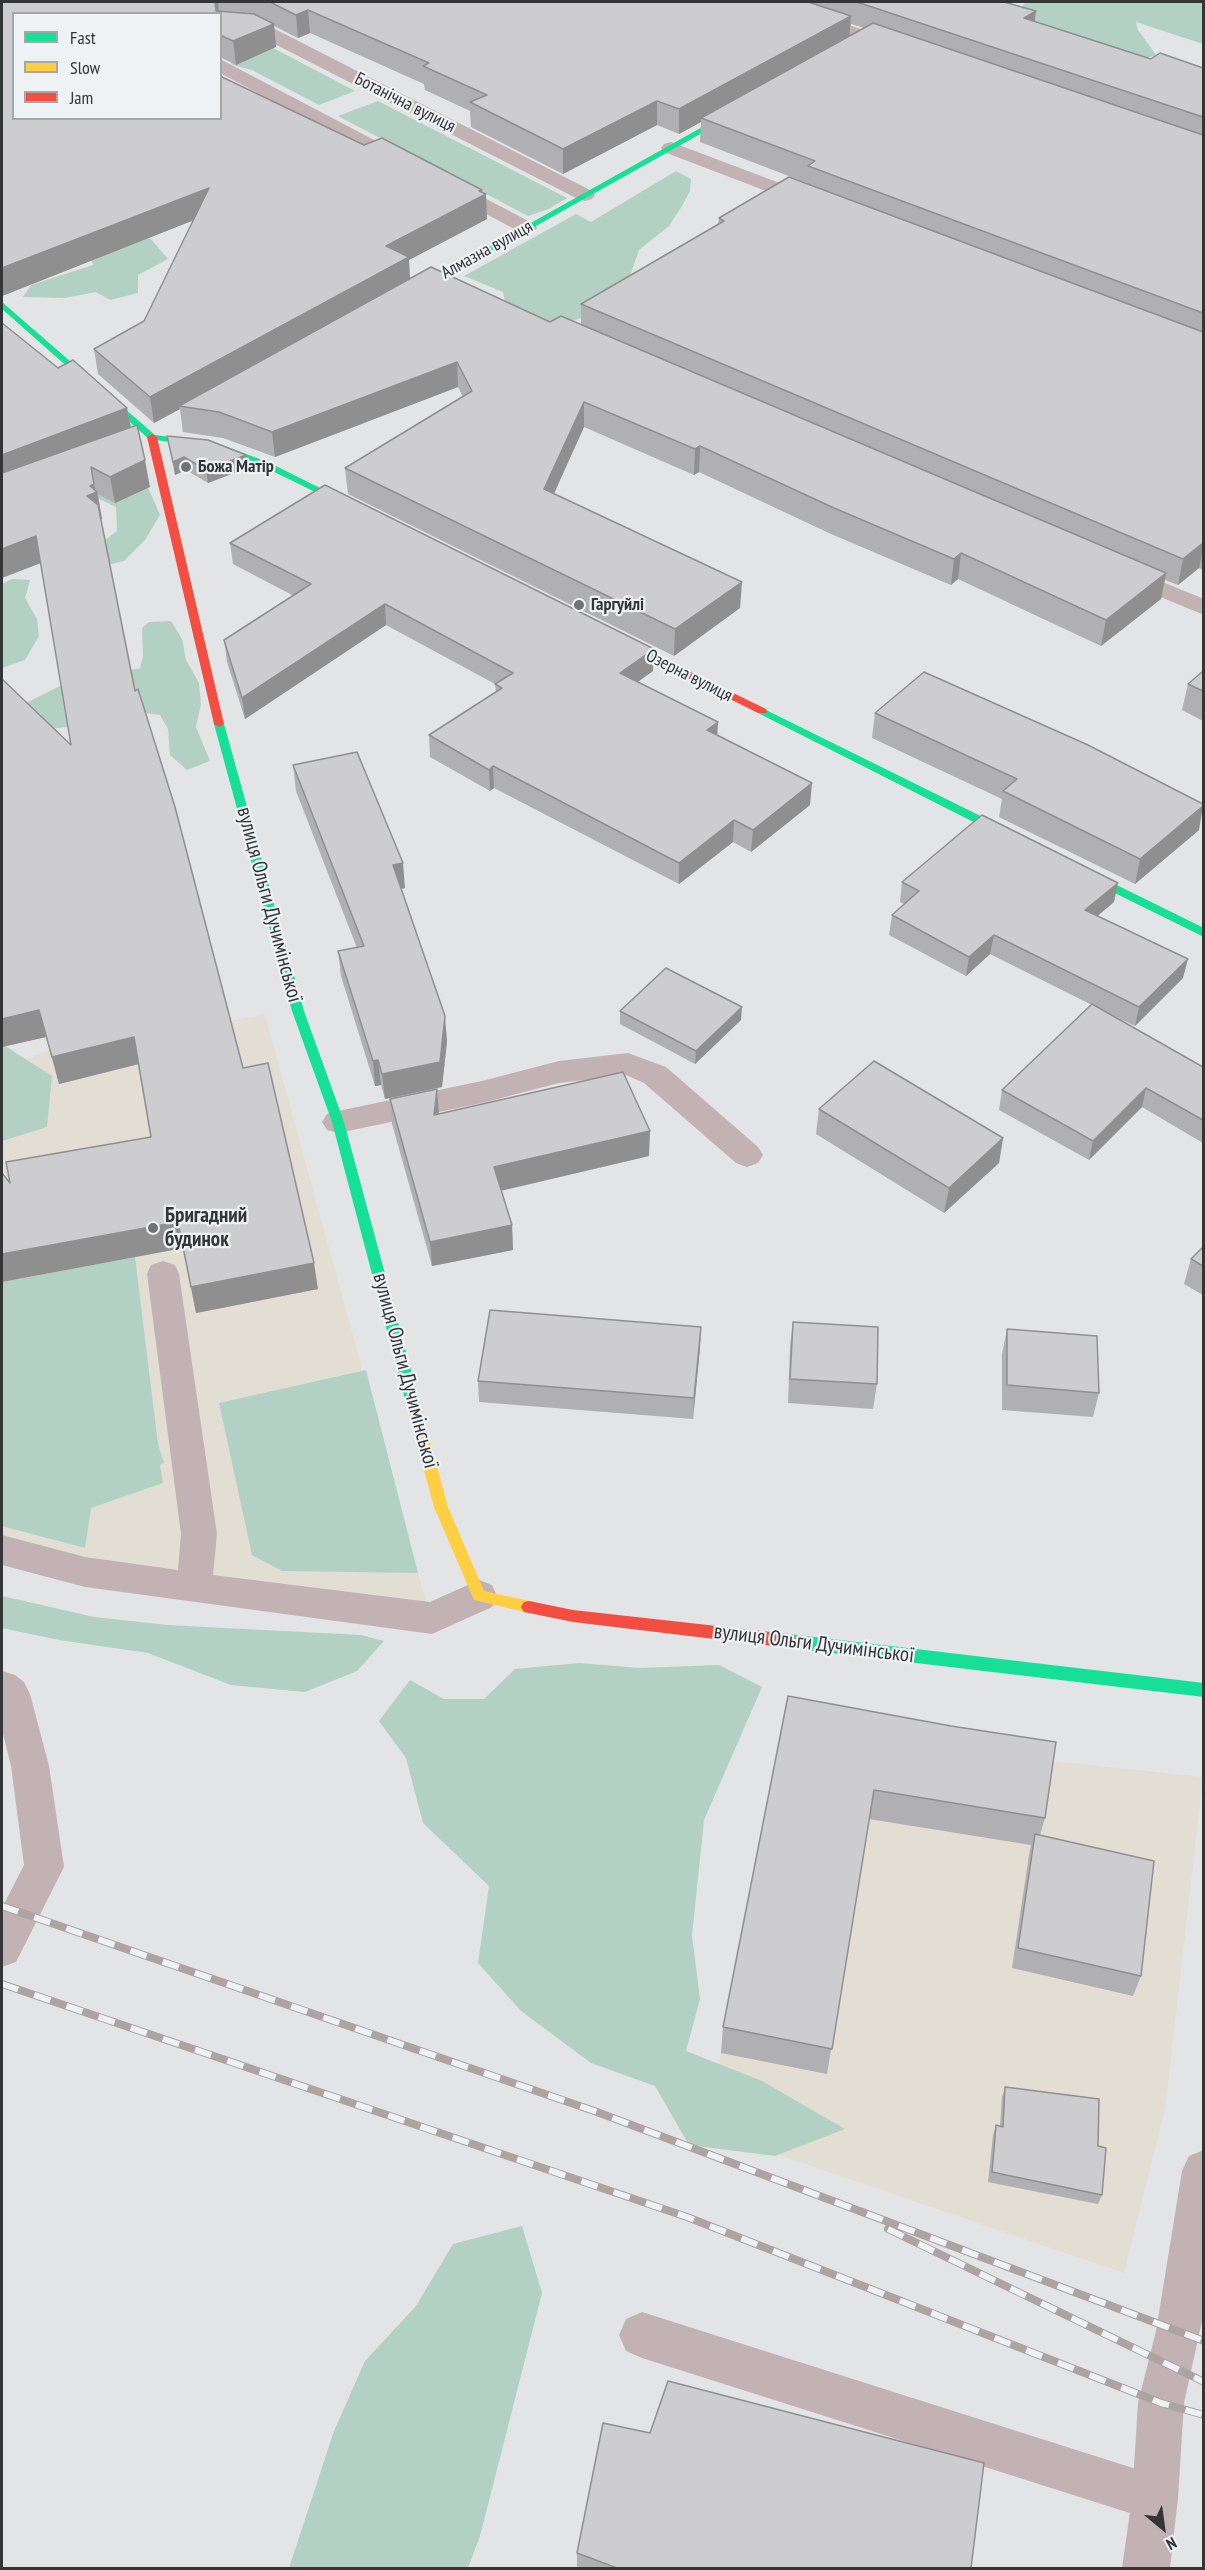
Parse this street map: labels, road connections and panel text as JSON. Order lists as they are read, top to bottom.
{
  "streets": {
    "street": [
      "Ботанічна вулиця",
      "Алмазна вулиця",
      "Озерна вулиця",
      "вулиця Ольги Дучимінської"
    ]
  },
  "crossings": [
    ["Ботанічна вулиця", "Алмазна вулиця"]
  ],
  "places": ["Божа Матір", "Гаргуйлі", "Бригадний будинок"],
  "legend": ["Fast", "Slow", "Jam"],
  "north": "bottom right"
}
